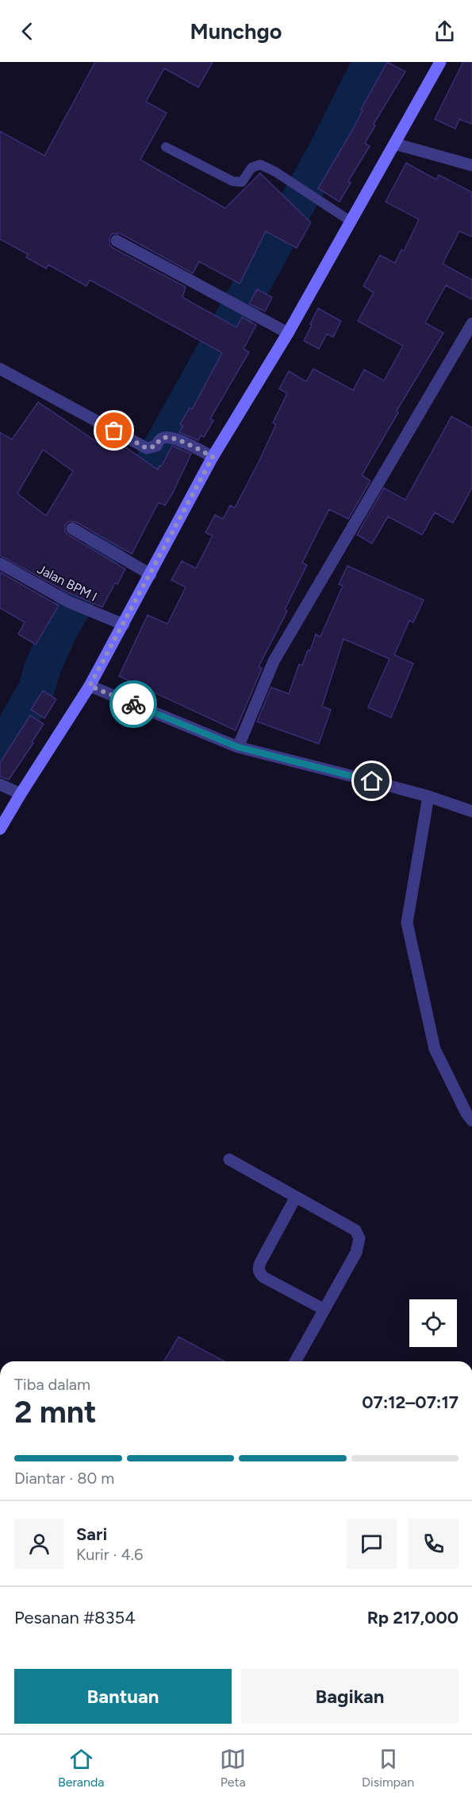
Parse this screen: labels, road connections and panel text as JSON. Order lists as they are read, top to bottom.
{
  "streets": {
    "street": ["Jalan BPM I"]
  },
  "page": {
    "header": "Munchgo",
    "heading": ["2 mnt", "Tiba dalam", "07:12–07:17"],
    "panel": [
      "Sari",
      "Kurir · 4.6",
      "Pesanan #8354",
      "Rp 217,000"
    ],
    "bar": "Diantar · 80 m",
    "buttons": ["Bantuan", "Bagikan"],
    "tabs": ["Beranda", "Peta", "Disimpan"]
  }
}
